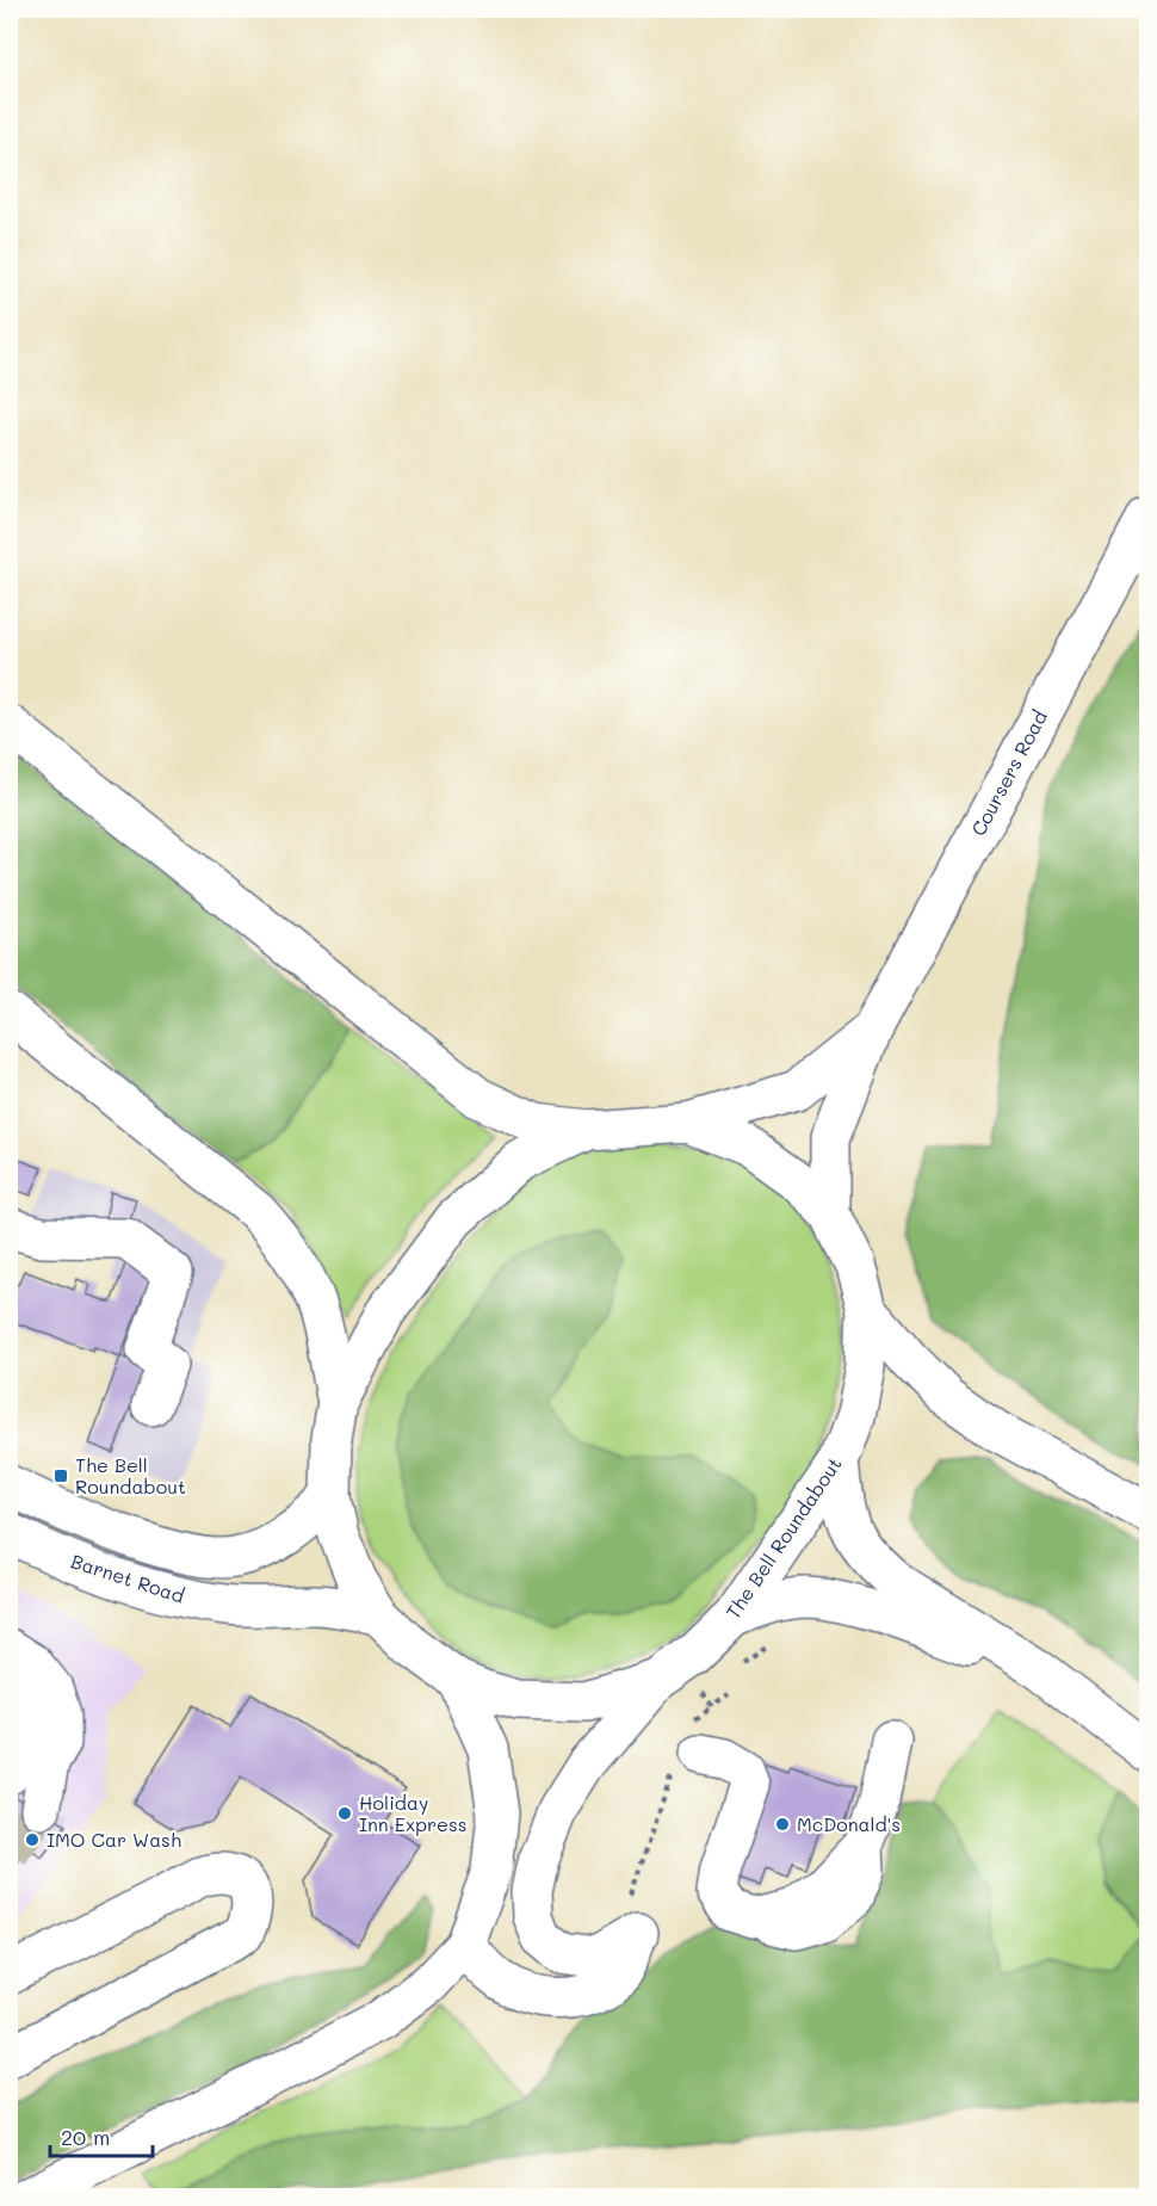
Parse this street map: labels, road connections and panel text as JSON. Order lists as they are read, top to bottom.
{
  "streets": {
    "main road": ["Coursers Road", "The Bell Roundabout", "Barnet Road"]
  },
  "crossings": [
    ["Coursers Road", "The Bell Roundabout"],
    ["The Bell Roundabout", "Barnet Road"]
  ],
  "places": {
    "transit": ["The Bell Roundabout"],
    "other": ["Holiday Inn Express", "McDonald's", "IMO Car Wash"]
  },
  "scale_bar": "20 m"
}
